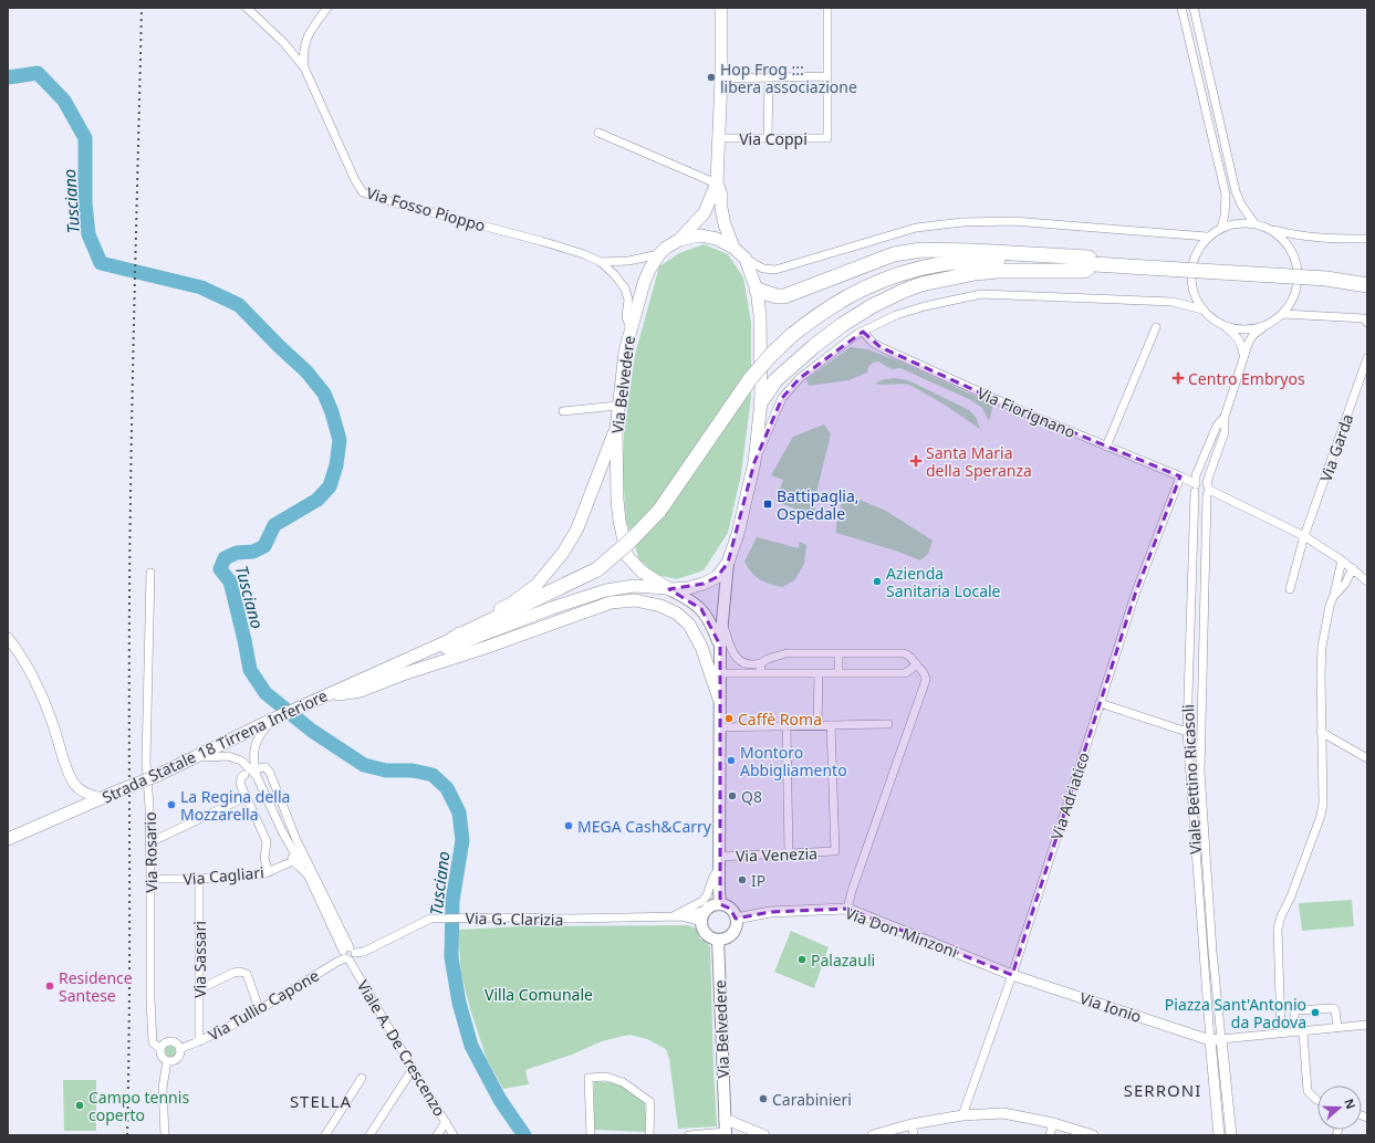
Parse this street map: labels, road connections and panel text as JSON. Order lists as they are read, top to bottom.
{
  "streets": {
    "main road": ["Via Belvedere", "Strada Statale 18 Tirrena Inferiore"],
    "street": [
      "Via Coppi",
      "Via Fosso Pioppo",
      "Via Fiorignano",
      "Via Garda",
      "Viale Bettino Ricasoli",
      "Via Adriatico",
      "Via Rosario",
      "Via Venezia",
      "Via Cagliari",
      "Via G. Clarizia",
      "Via Don Minzoni",
      "Via Sassari",
      "Via Tullio Capone",
      "Via Ionio",
      "Viale A. De Crescenzo"
    ]
  },
  "crossings": [
    ["Via Belvedere", "Strada Statale 18 Tirrena Inferiore"],
    ["Via Belvedere", "Via Venezia"],
    ["Via Belvedere", "Via G. Clarizia"],
    ["Via Belvedere", "Via Don Minzoni"],
    ["Via Fiorignano", "Viale Bettino Ricasoli"],
    ["Via Fiorignano", "Via Adriatico"],
    ["Strada Statale 18 Tirrena Inferiore", "Viale A. De Crescenzo"],
    ["Viale Bettino Ricasoli", "Via Ionio"],
    ["Via Adriatico", "Via Don Minzoni"],
    ["Via Adriatico", "Via Ionio"],
    ["Via Rosario", "Via Cagliari"],
    ["Via Rosario", "Via Tullio Capone"],
    ["Via Cagliari", "Via Sassari"],
    ["Via Cagliari", "Viale A. De Crescenzo"],
    ["Via G. Clarizia", "Via Don Minzoni"],
    ["Via G. Clarizia", "Via Tullio Capone"],
    ["Via G. Clarizia", "Viale A. De Crescenzo"],
    ["Via Don Minzoni", "Via Ionio"],
    ["Via Sassari", "Via Tullio Capone"],
    ["Via Tullio Capone", "Viale A. De Crescenzo"]
  ],
  "districts": ["SERRONI", "STELLA"],
  "water": ["Tusciano"],
  "parks": ["Villa Comunale"],
  "places": {
    "other": [
      "Hop Frog ::: libera associazione",
      "Azienda Sanitaria Locale",
      "Caffè Roma",
      "Montoro Abbigliamento",
      "Q8",
      "La Regina della Mozzarella",
      "MEGA Cash&Carry",
      "IP",
      "Palazauli",
      "Residence Santese",
      "Piazza Sant'Antonio da Padova",
      "Carabinieri",
      "Campo tennis coperto"
    ],
    "health": ["Centro Embryos", "Santa Maria della Speranza"],
    "transit": ["Battipaglia, Ospedale"]
  },
  "north": "right"
}
